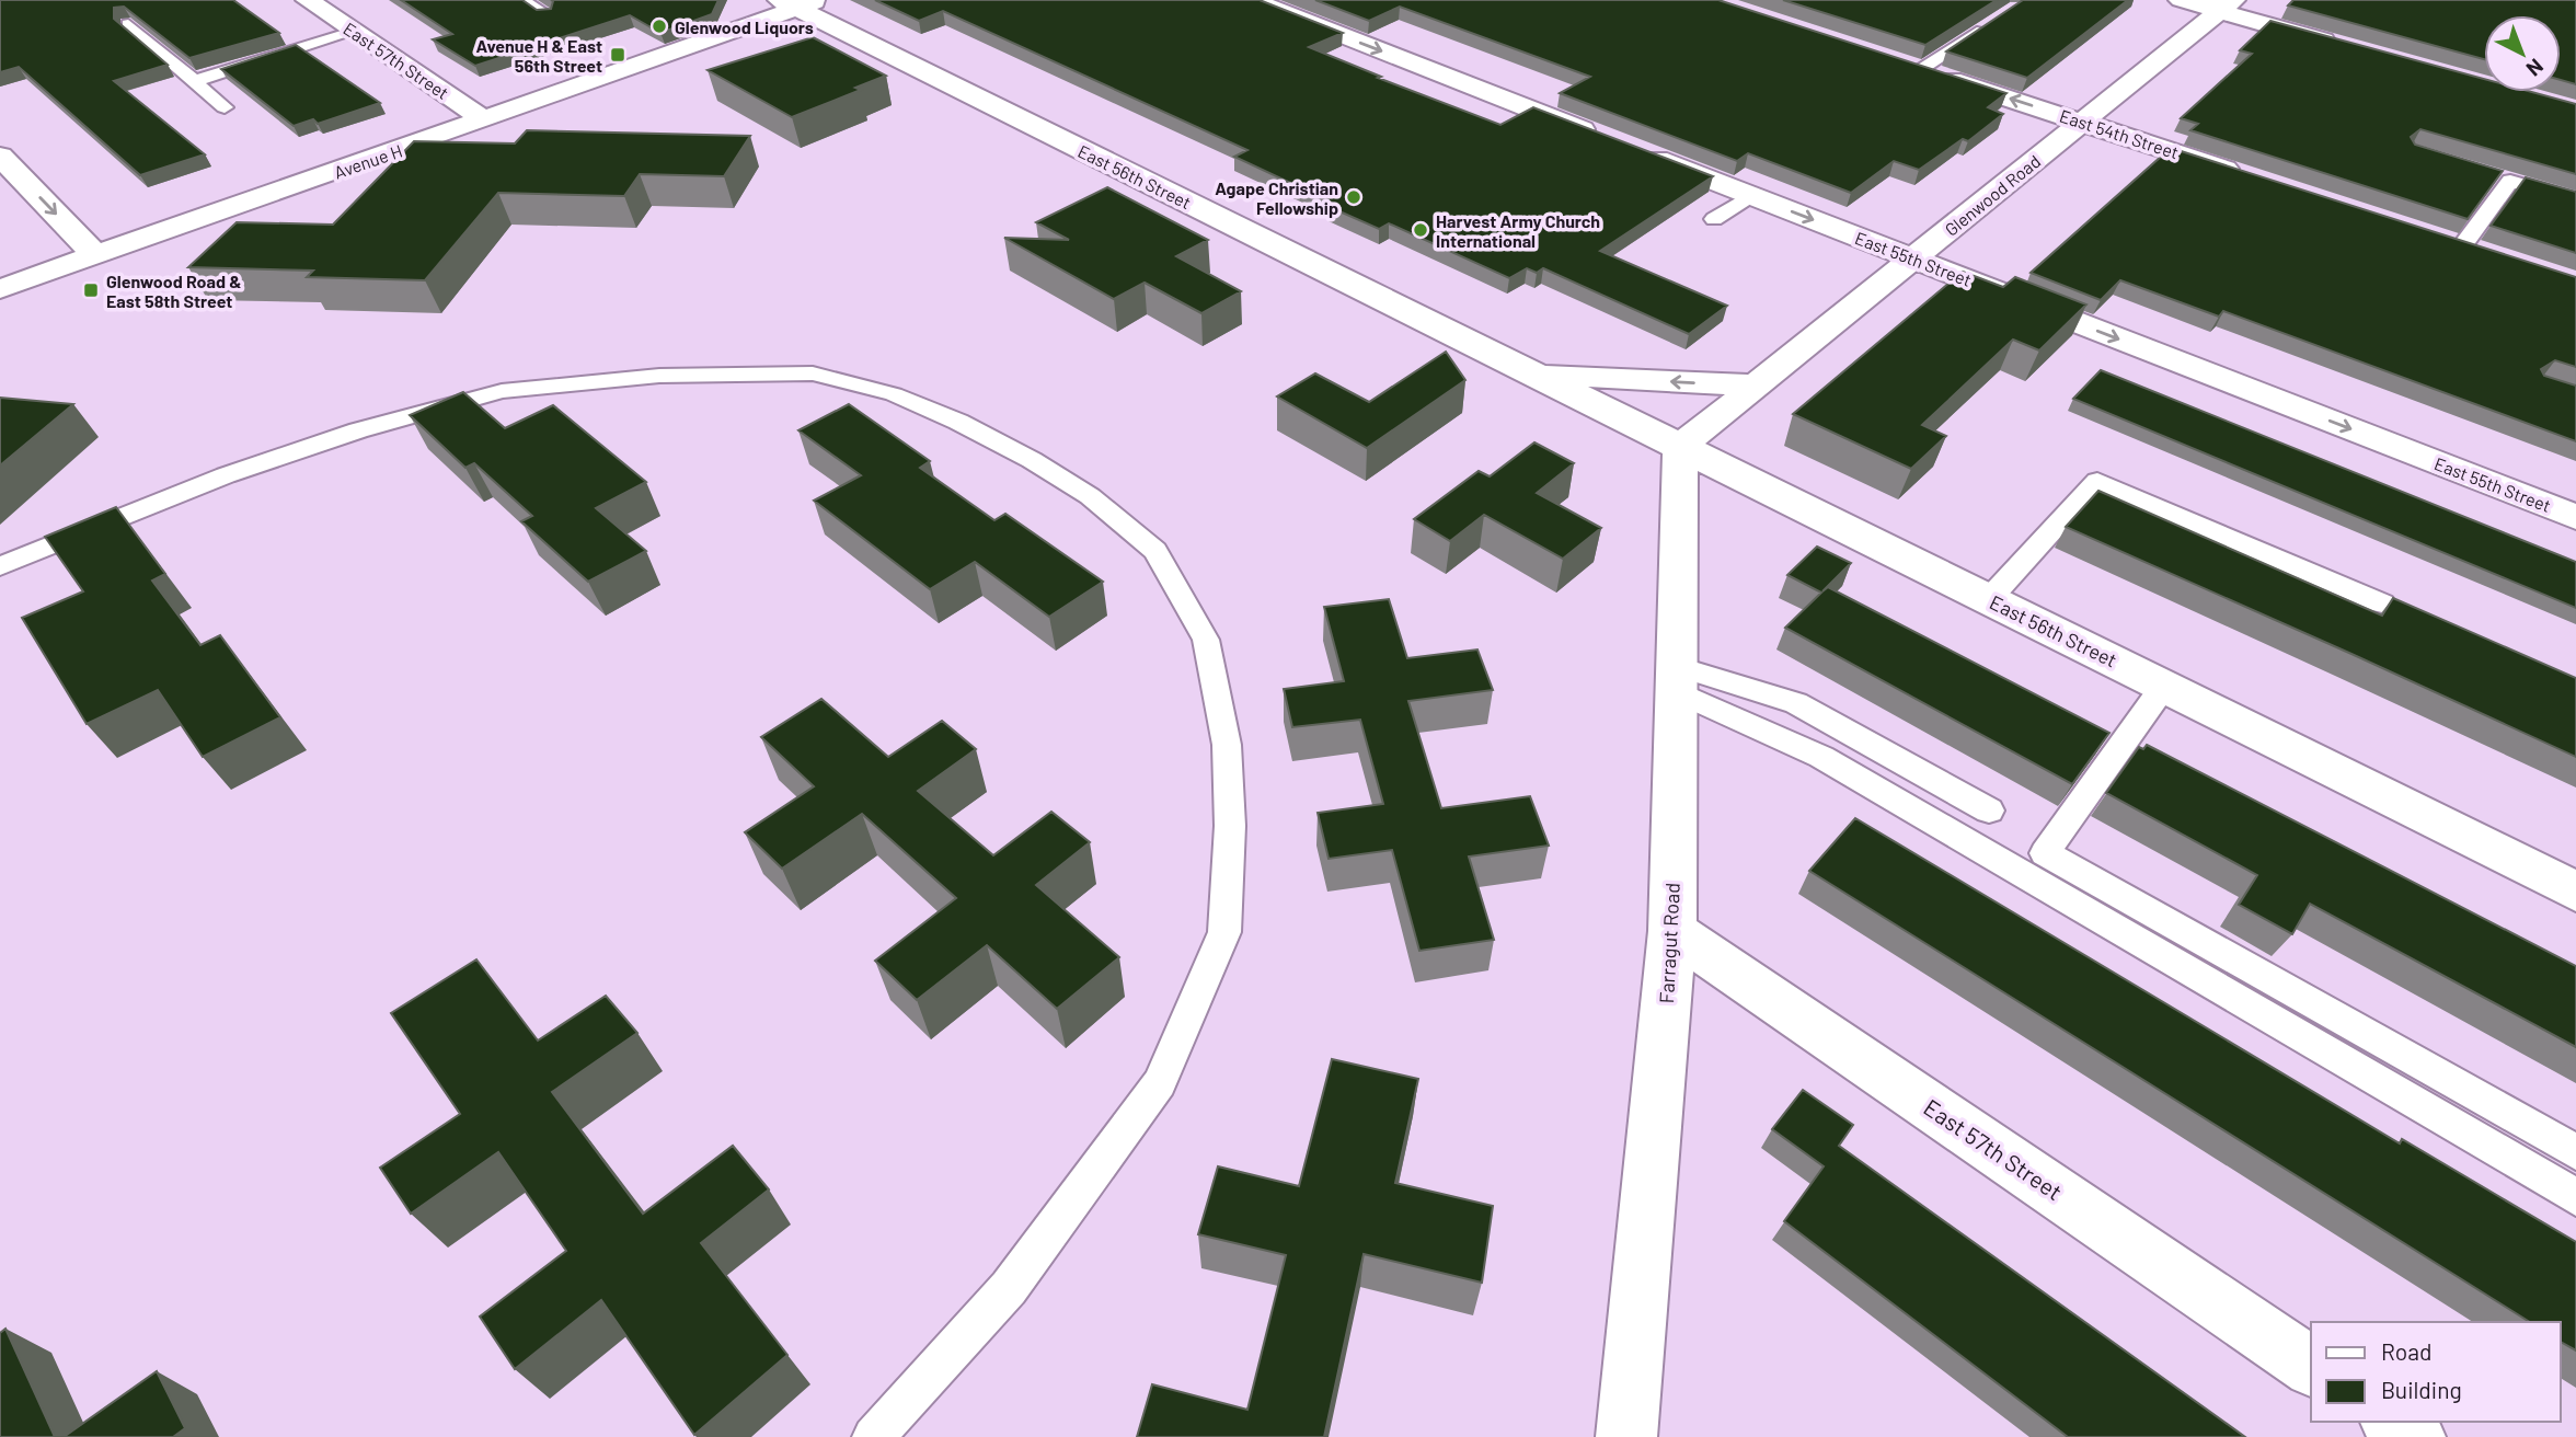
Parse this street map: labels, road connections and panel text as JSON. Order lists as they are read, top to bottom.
{
  "streets": {
    "street": [
      "East 57th Street",
      "East 54th Street",
      "Avenue H",
      "East 56th Street",
      "Glenwood Road",
      "East 55th Street",
      "Farragut Road"
    ]
  },
  "crossings": [
    ["East 57th Street", "Avenue H"],
    ["East 57th Street", "Farragut Road"],
    ["East 54th Street", "Glenwood Road"],
    ["Avenue H", "East 56th Street"],
    ["East 56th Street", "Glenwood Road"],
    ["East 56th Street", "Farragut Road"],
    ["Glenwood Road", "East 55th Street"],
    ["Glenwood Road", "Farragut Road"]
  ],
  "one_way": ["East 54th Street", "East 55th Street"],
  "places": {
    "other": ["Glenwood Liquors", "Agape Christian Fellowship", "Harvest Army Church International"],
    "transit": ["Avenue H & East 56th Street", "Glenwood Road & East 58th Street"]
  },
  "legend": ["Road", "Building"],
  "north": "bottom right"
}
